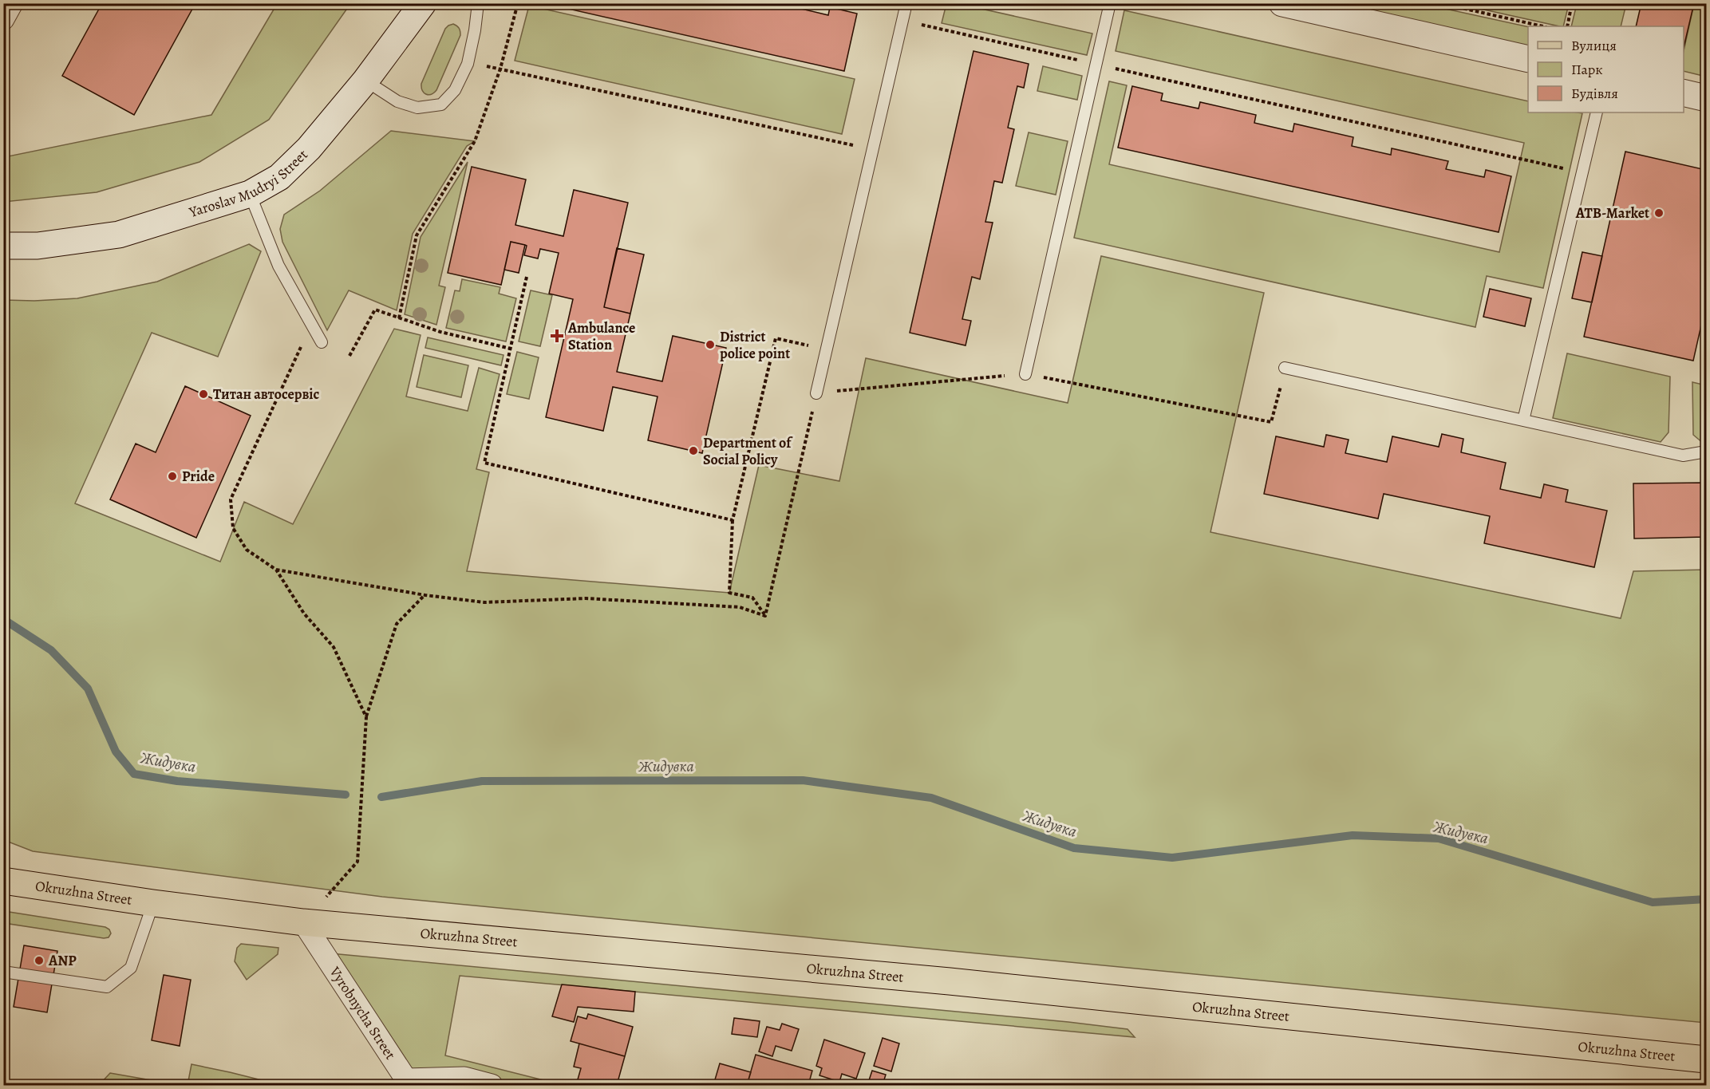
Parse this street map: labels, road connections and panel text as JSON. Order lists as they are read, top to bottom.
{
  "streets": {
    "main road": ["Yaroslav Mudryi Street", "Okruzhna Street"],
    "street": ["Vyrobnycha Street"]
  },
  "crossings": [
    ["Okruzhna Street", "Vyrobnycha Street"]
  ],
  "water": ["Жидувка"],
  "places": {
    "other": [
      "ATB-Market",
      "District police point",
      "Титан автосервіс",
      "Department of Social Policy",
      "Pride",
      "ANP"
    ],
    "health": ["Ambulance Station"]
  },
  "legend": ["Вулиця", "Парк", "Будівля"]
}
